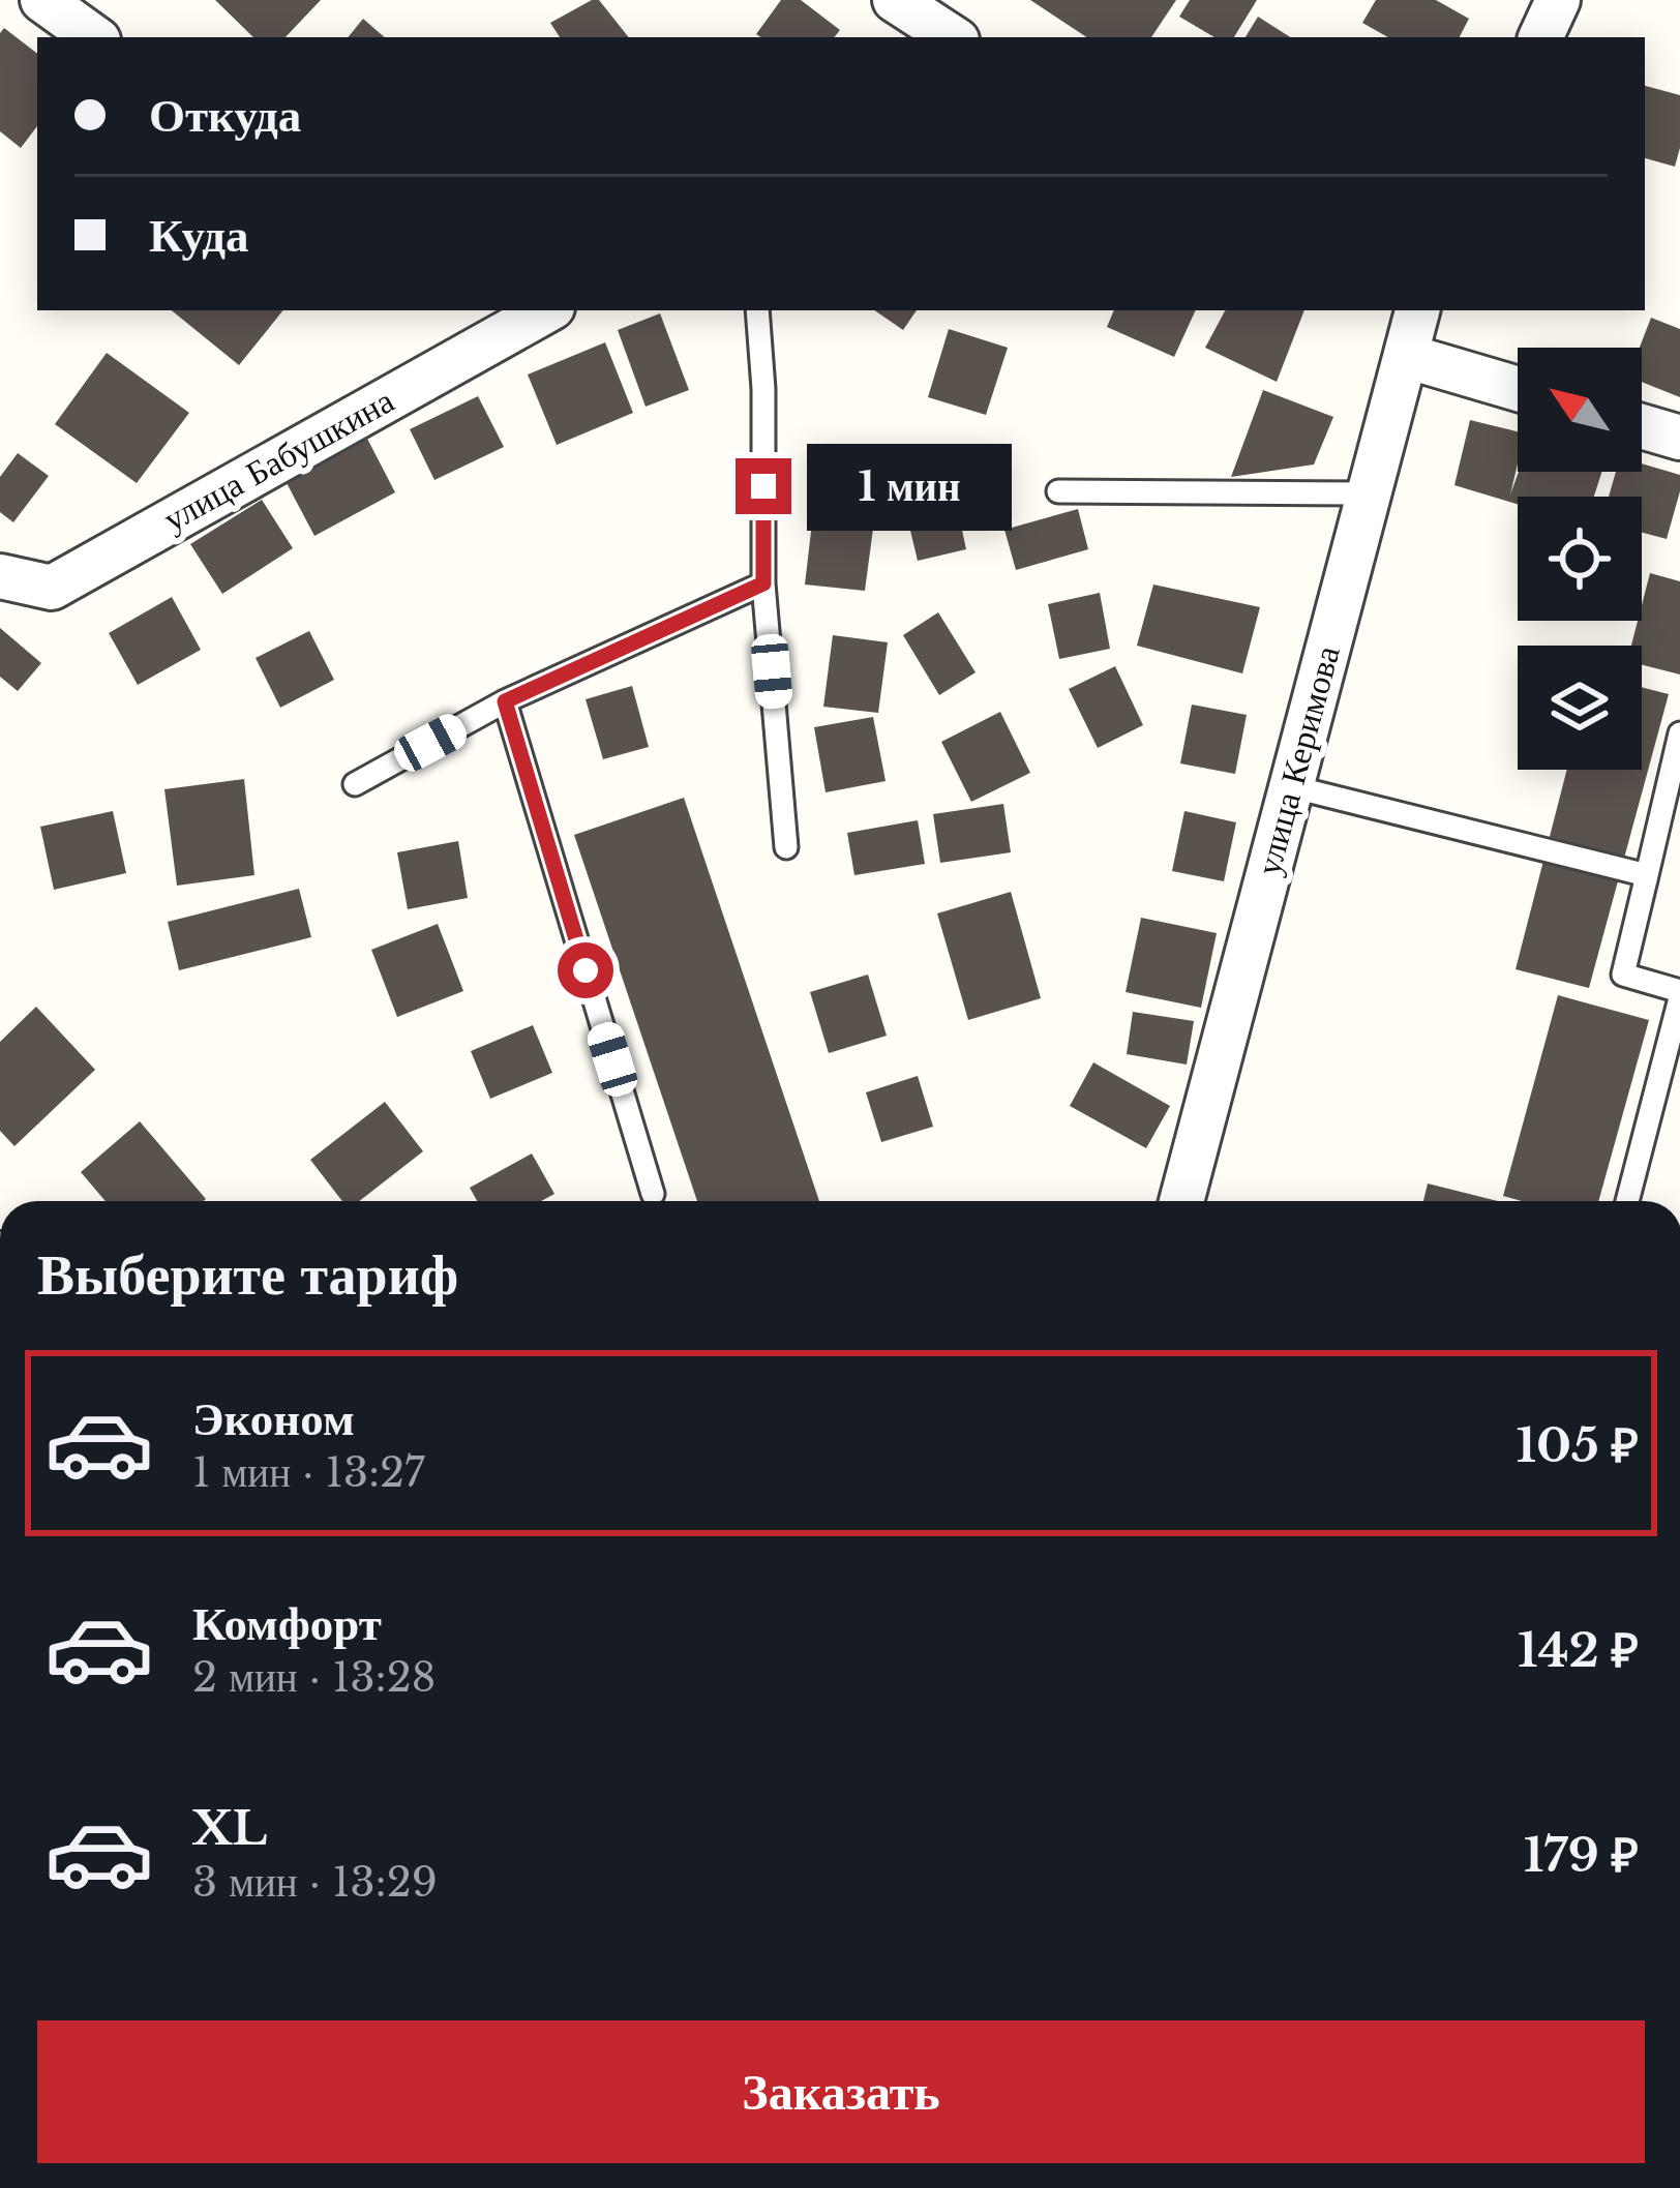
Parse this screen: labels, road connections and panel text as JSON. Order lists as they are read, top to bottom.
{
  "streets": {
    "street": ["улица Бабушкина", "улица Керимова"]
  },
  "north": "top left",
  "page": {
    "banner": ["Откуда", "Куда"],
    "bubble": "1 мин",
    "heading": "Выберите тариф",
    "list": [
      {
        "name": "Эконом",
        "note": "1 мин · 13:27",
        "value": "105 ₽"
      },
      {
        "name": "Комфорт",
        "note": "2 мин · 13:28",
        "value": "142 ₽"
      },
      {
        "name": "XL",
        "note": "3 мин · 13:29",
        "value": "179 ₽"
      }
    ],
    "buttons": "Заказать"
  }
}
